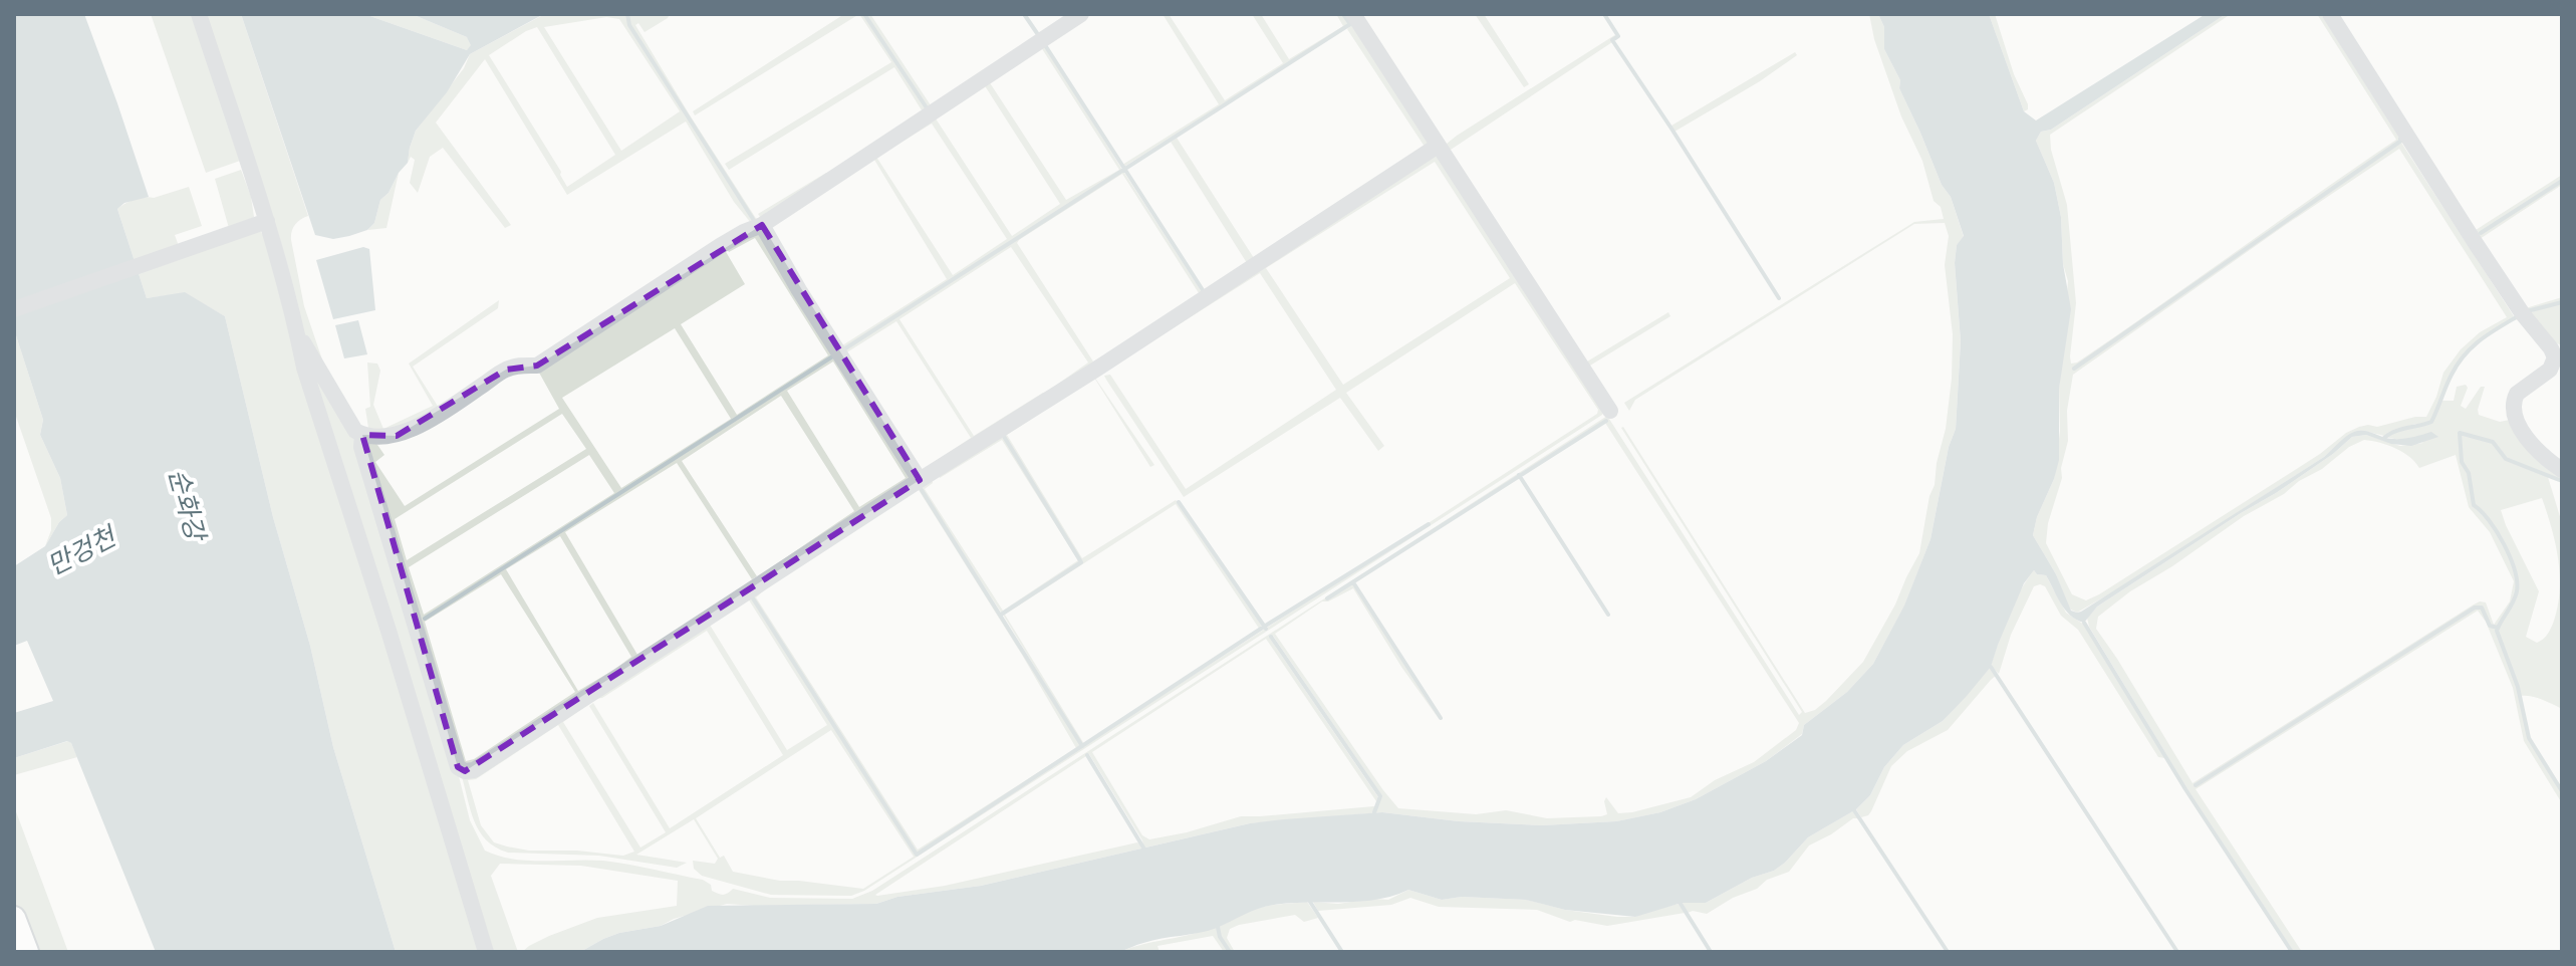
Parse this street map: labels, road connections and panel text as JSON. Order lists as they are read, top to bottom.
{
  "water": ["순화강", "만겅천"]
}
